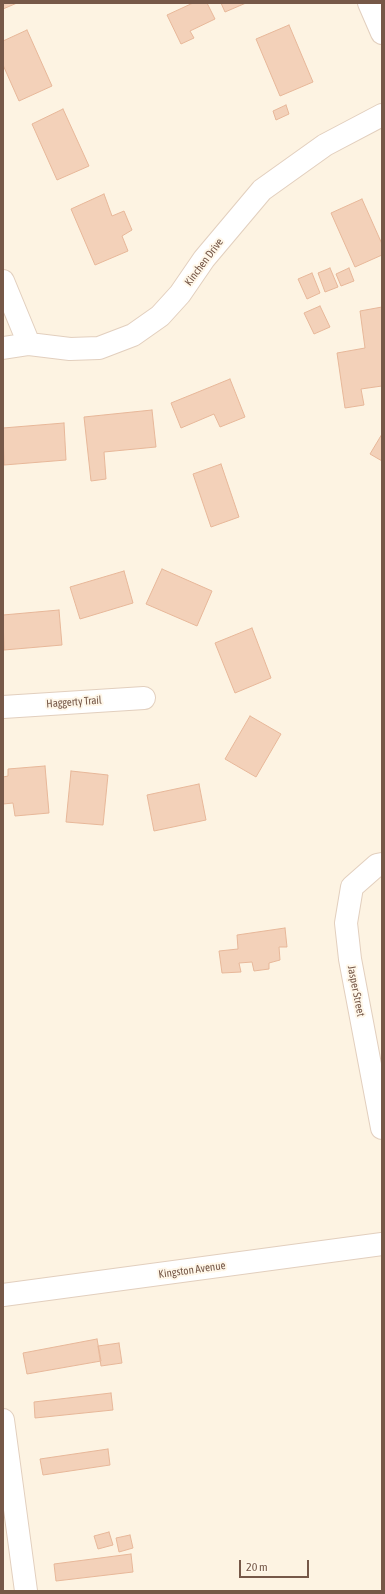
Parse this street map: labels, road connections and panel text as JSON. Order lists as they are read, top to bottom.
{
  "streets": {
    "street": [
      "Kinchen Drive",
      "Haggerty Trail",
      "Jasper Street",
      "Kingston Avenue"
    ]
  },
  "scale_bar": "20 m"
}
